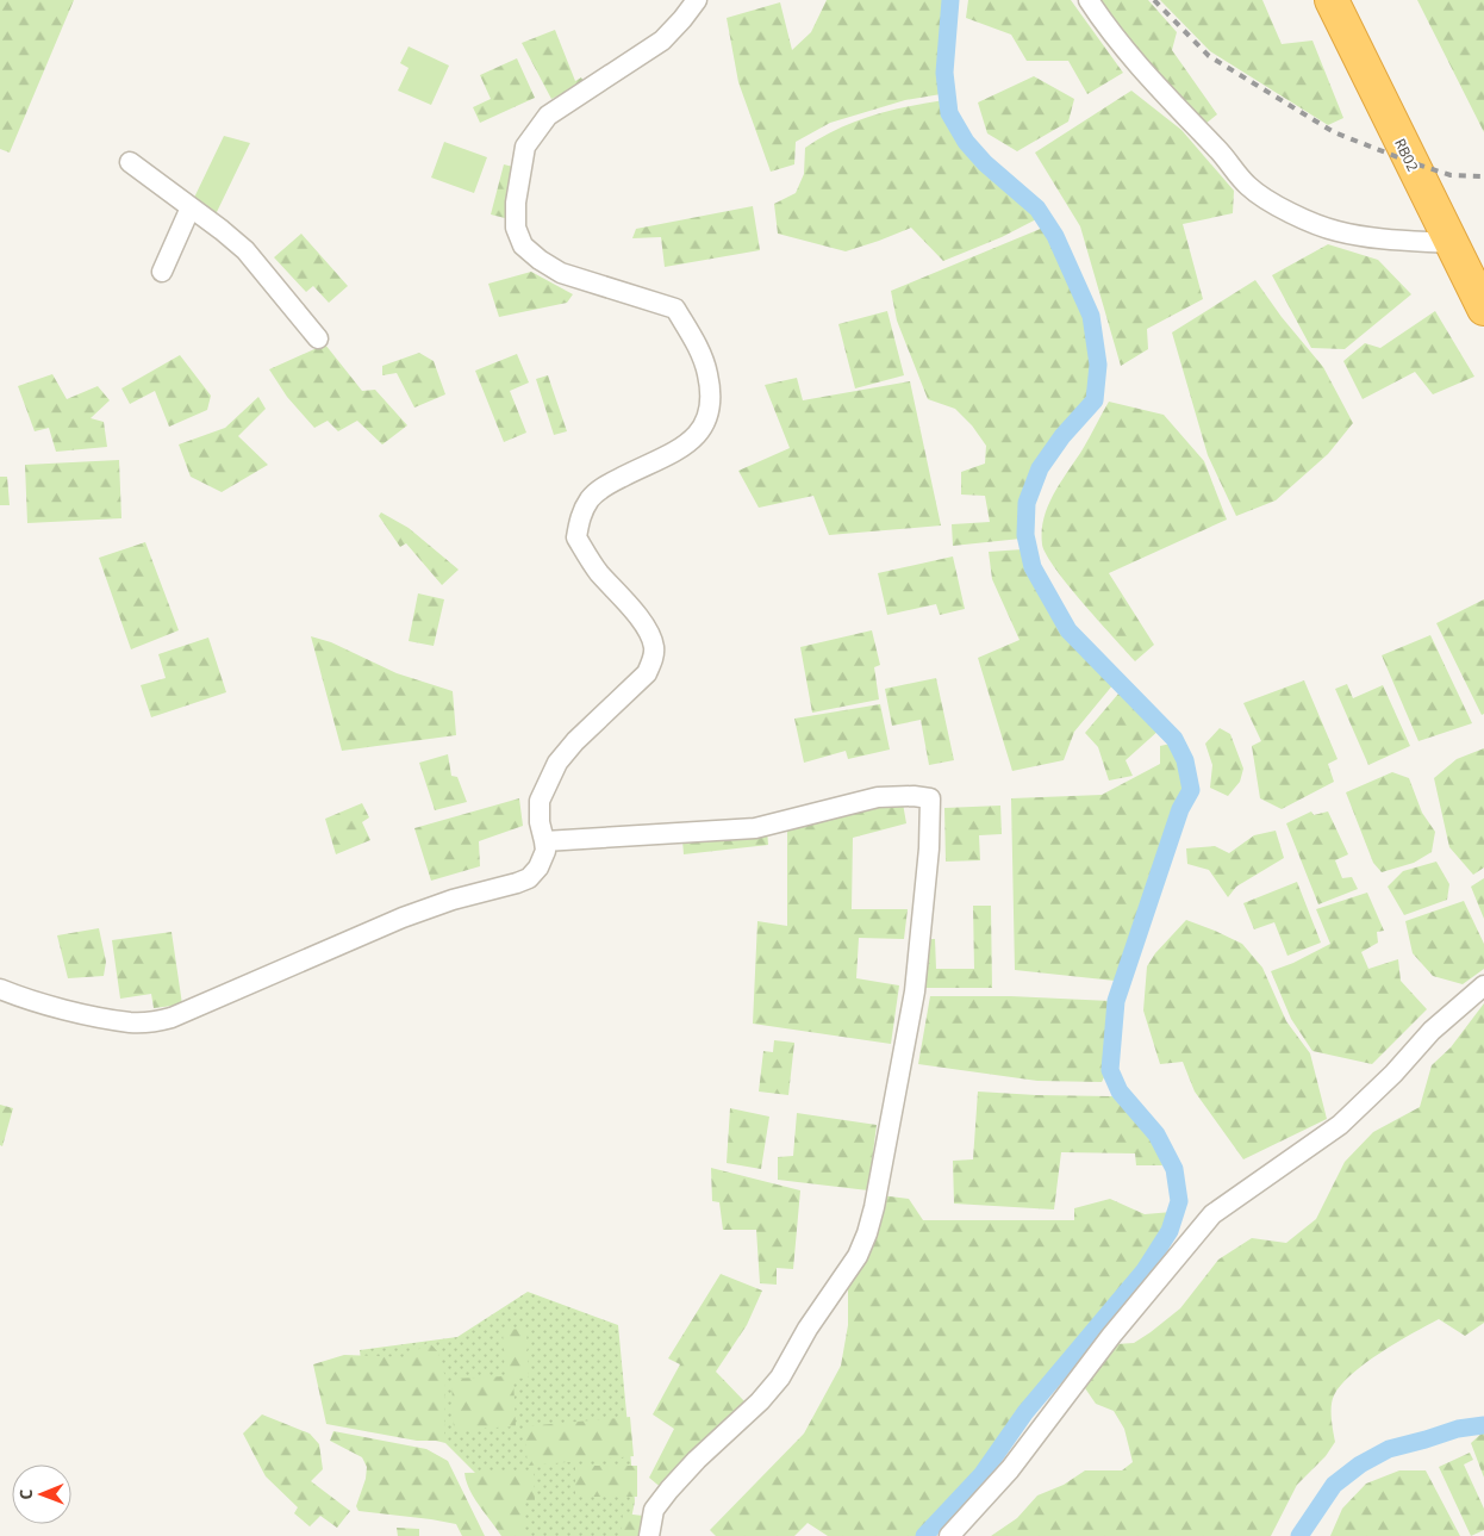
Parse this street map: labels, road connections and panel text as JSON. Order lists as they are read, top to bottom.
{
  "streets": {
    "highway": ["RB02"]
  },
  "north": "left"
}
